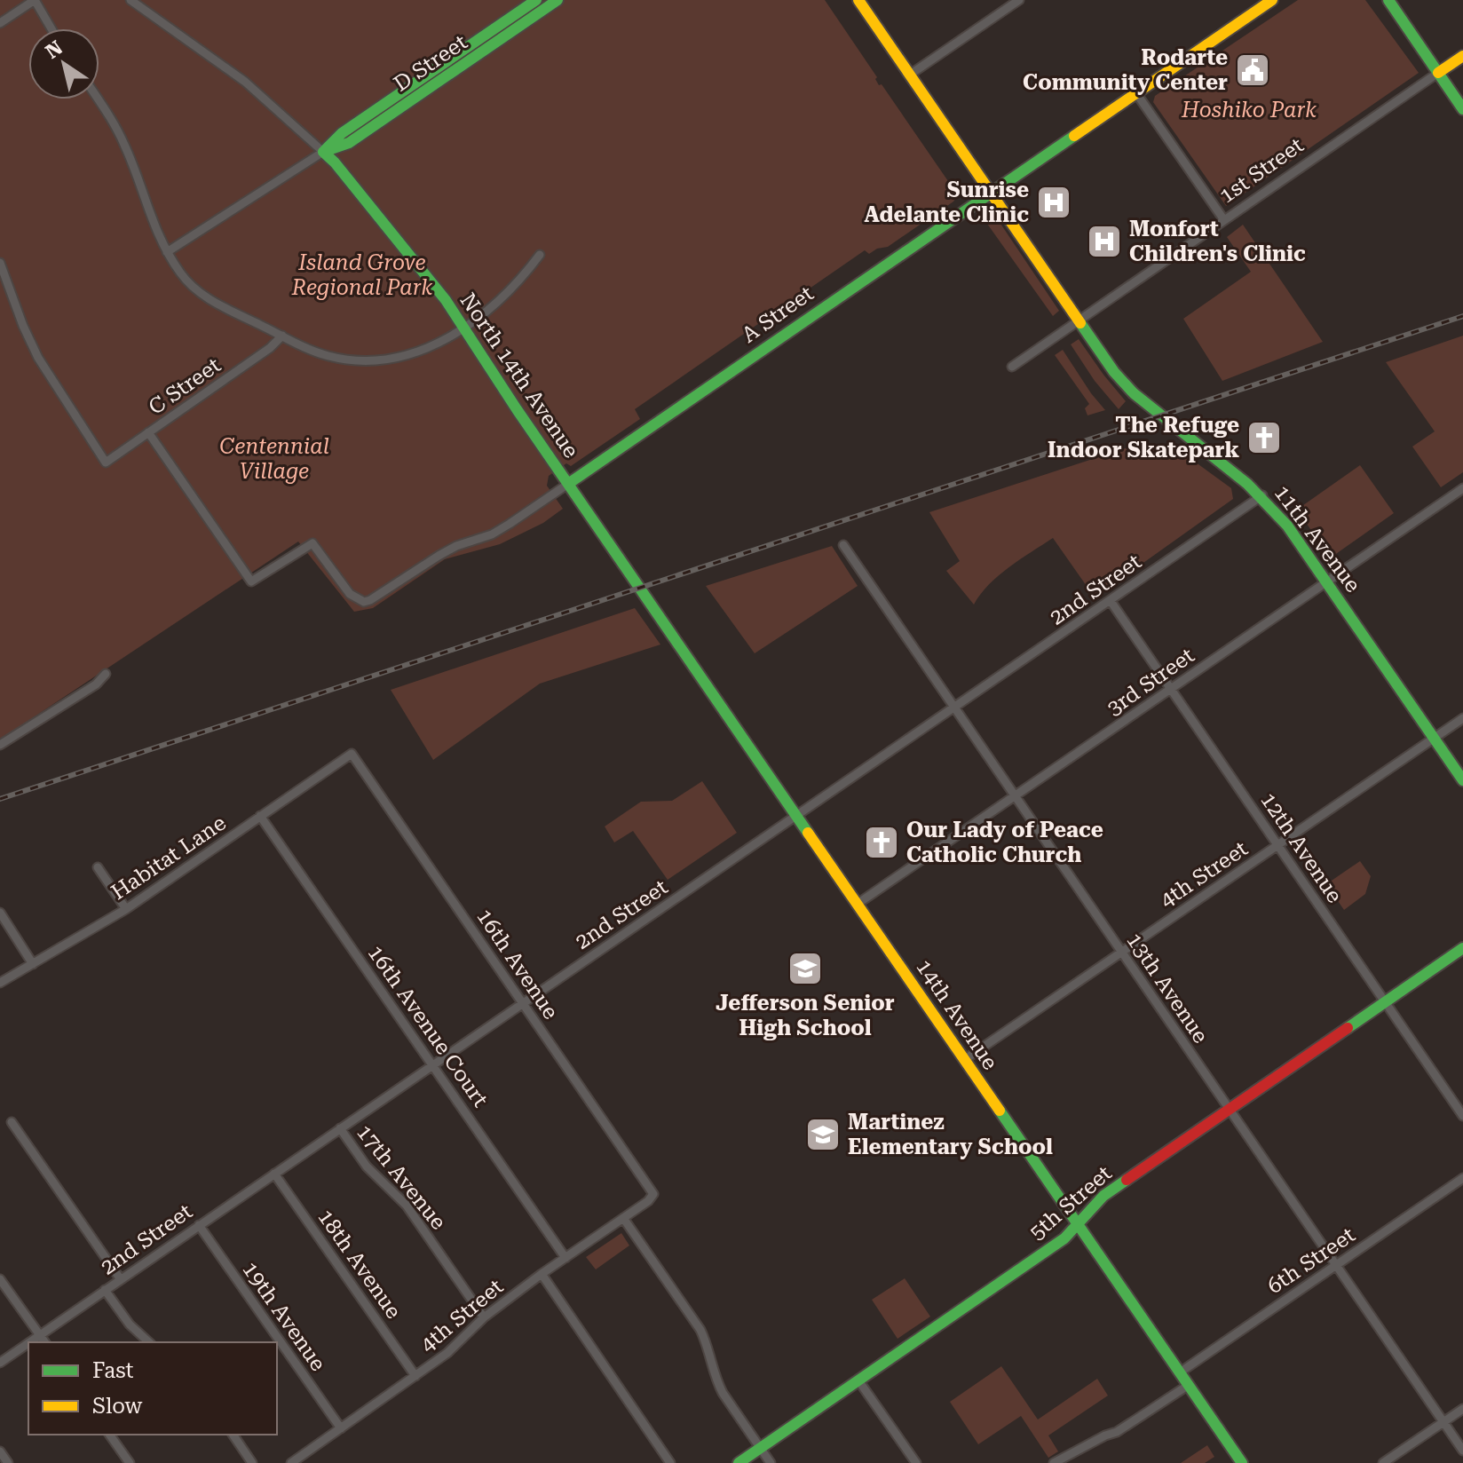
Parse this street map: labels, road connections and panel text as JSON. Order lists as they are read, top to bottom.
{
  "streets": {
    "street": [
      "D Street",
      "1st Street",
      "A Street",
      "North 14th Avenue",
      "C Street",
      "11th Avenue",
      "2nd Street",
      "3rd Street",
      "12th Avenue",
      "Habitat Lane",
      "4th Street",
      "16th Avenue",
      "13th Avenue",
      "14th Avenue",
      "16th Avenue Court",
      "17th Avenue",
      "5th Street",
      "6th Street",
      "18th Avenue",
      "19th Avenue"
    ]
  },
  "crossings": [
    ["D Street", "North 14th Avenue"],
    ["1st Street", "11th Avenue"],
    ["A Street", "North 14th Avenue"],
    ["A Street", "C Street"],
    ["A Street", "11th Avenue"],
    ["North 14th Avenue", "14th Avenue"],
    ["11th Avenue", "2nd Street"],
    ["11th Avenue", "3rd Street"],
    ["11th Avenue", "4th Street"],
    ["2nd Street", "12th Avenue"],
    ["2nd Street", "16th Avenue"],
    ["2nd Street", "13th Avenue"],
    ["2nd Street", "14th Avenue"],
    ["2nd Street", "16th Avenue Court"],
    ["2nd Street", "17th Avenue"],
    ["2nd Street", "18th Avenue"],
    ["2nd Street", "19th Avenue"],
    ["3rd Street", "12th Avenue"],
    ["3rd Street", "13th Avenue"],
    ["3rd Street", "14th Avenue"],
    ["12th Avenue", "4th Street"],
    ["12th Avenue", "5th Street"],
    ["Habitat Lane", "16th Avenue"],
    ["Habitat Lane", "16th Avenue Court"],
    ["4th Street", "16th Avenue"],
    ["4th Street", "13th Avenue"],
    ["4th Street", "14th Avenue"],
    ["4th Street", "16th Avenue Court"],
    ["4th Street", "17th Avenue"],
    ["4th Street", "18th Avenue"],
    ["4th Street", "19th Avenue"],
    ["13th Avenue", "5th Street"],
    ["13th Avenue", "6th Street"],
    ["14th Avenue", "5th Street"],
    ["14th Avenue", "6th Street"]
  ],
  "parks": ["Hoshiko Park", "Island Grove Regional Park", "Centennial Village"],
  "places": {
    "public building": ["Rodarte Community Center"],
    "hospital": ["Sunrise Adelante Clinic", "Monfort Children's Clinic"],
    "church": ["The Refuge Indoor Skatepark", "Our Lady of Peace Catholic Church"],
    "school or university": ["Jefferson Senior High School", "Martinez Elementary School"]
  },
  "legend": ["Fast", "Slow"],
  "north": "top left"
}
